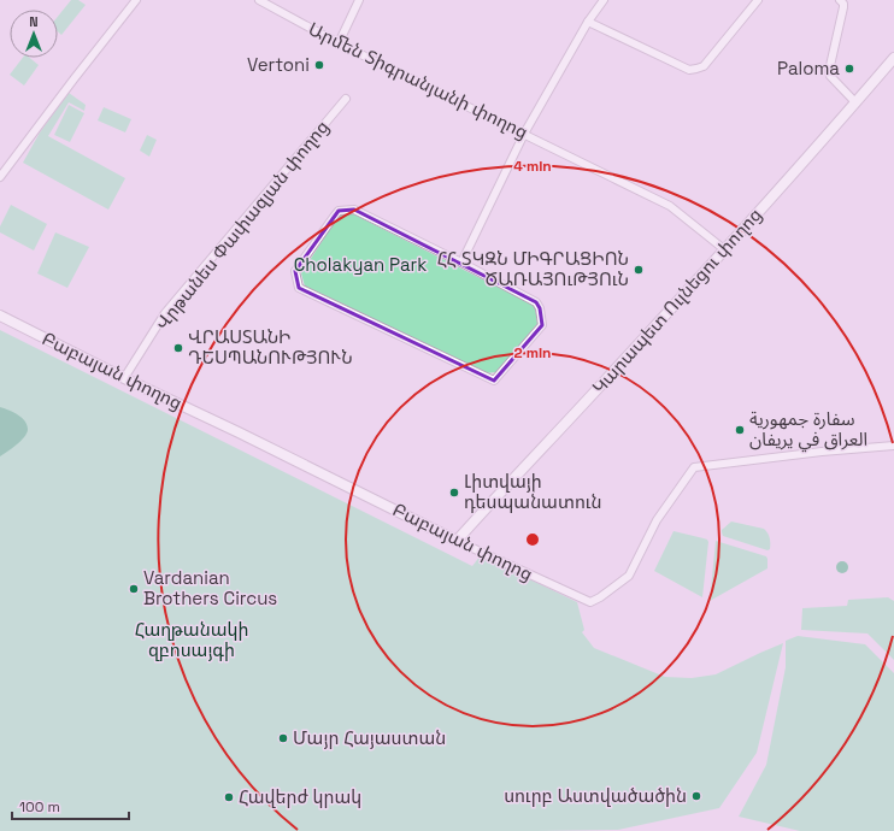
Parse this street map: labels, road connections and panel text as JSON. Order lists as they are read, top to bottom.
{
  "streets": {
    "street": [
      "Արմեն Տիգրանյանի փողոց",
      "Վրթանես Փափազյան փողոց",
      "Կարապետ Ուլնեցու փողոց",
      "Բաբայան փողոց"
    ]
  },
  "crossings": [
    ["Արմեն Տիգրանյանի փողոց", "Կարապետ Ուլնեցու փողոց"],
    ["Վրթանես Փափազյան փողոց", "Բաբայան փողոց"],
    ["Կարապետ Ուլնեցու փողոց", "Բաբայան փողոց"]
  ],
  "parks": ["Cholakyan Park", "Հաղթանակի զբոսայգի"],
  "places": [
    "Vertoni",
    "Paloma",
    "ՀՀ ՏԿԶՆ ՄԻԳՐԱՑԻՈՆ ԾԱՌԱՅՈւԹՅՈւՆ",
    "ՎՐԱՍՏԱՆԻ ԴԵՍՊԱՆՈՒԹՅՈՒՆ",
    "سفارة جمهورية العراق في يريفان",
    "Լիտվայի դեսպանատուն",
    "Vardanian Brothers Circus",
    "Մայր Հայաստան",
    "սուրբ Աստվածածին",
    "Հավերժ կրակ"
  ],
  "scale_bar": "100 m",
  "north": "top",
  "rings": ["4 min", "2 min"]
}
